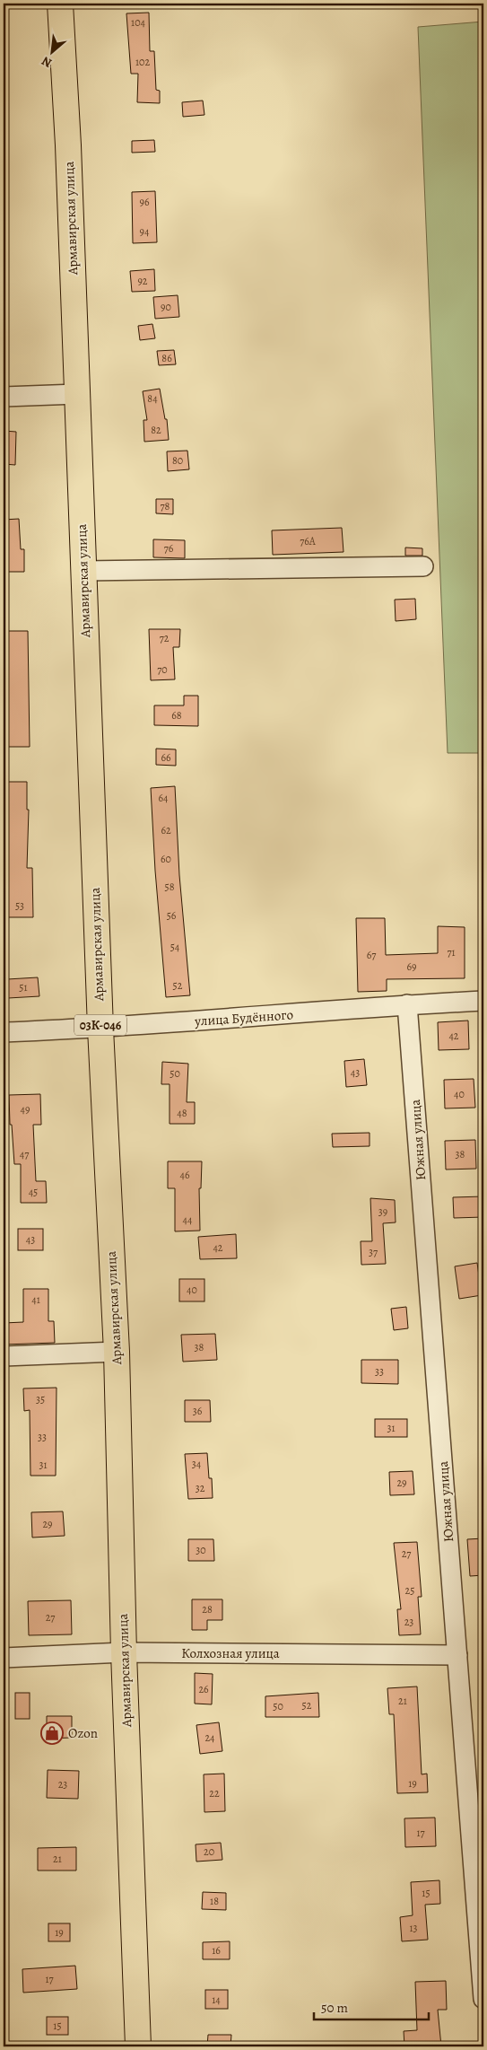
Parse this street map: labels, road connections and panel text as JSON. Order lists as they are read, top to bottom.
{
  "streets": {
    "main road": ["Армавирская улица", "03К-046"],
    "street": ["улица Будённого", "Южная улица", "Колхозная улица"]
  },
  "crossings": [
    ["Армавирская улица", "улица Будённого"],
    ["Армавирская улица", "Колхозная улица"],
    ["улица Будённого", "Южная улица"],
    ["Южная улица", "Колхозная улица"]
  ],
  "places": {
    "shop": ["Ozon"]
  },
  "house_numbers": [
    "104",
    "102",
    "96",
    "94",
    "92",
    "90",
    "86",
    "84",
    "82",
    "80",
    "78",
    "76А",
    "76",
    "72",
    "70",
    "68",
    "66",
    "64",
    "62",
    "60",
    "58",
    "53",
    "56",
    "54",
    "71",
    "67",
    "69",
    "52",
    "51",
    "42",
    "43",
    "50",
    "40",
    "49",
    "48",
    "47",
    "38",
    "46",
    "45",
    "39",
    "44",
    "43",
    "42",
    "37",
    "40",
    "41",
    "38",
    "33",
    "35",
    "36",
    "31",
    "33",
    "34",
    "31",
    "29",
    "32",
    "29",
    "30",
    "27",
    "25",
    "28",
    "27",
    "23",
    "26",
    "21",
    "52",
    "50",
    "24",
    "19",
    "23",
    "22",
    "17",
    "20",
    "21",
    "15",
    "18",
    "13",
    "19",
    "16",
    "17",
    "14",
    "15"
  ],
  "scale_bar": "50 m",
  "north": "bottom left"
}
